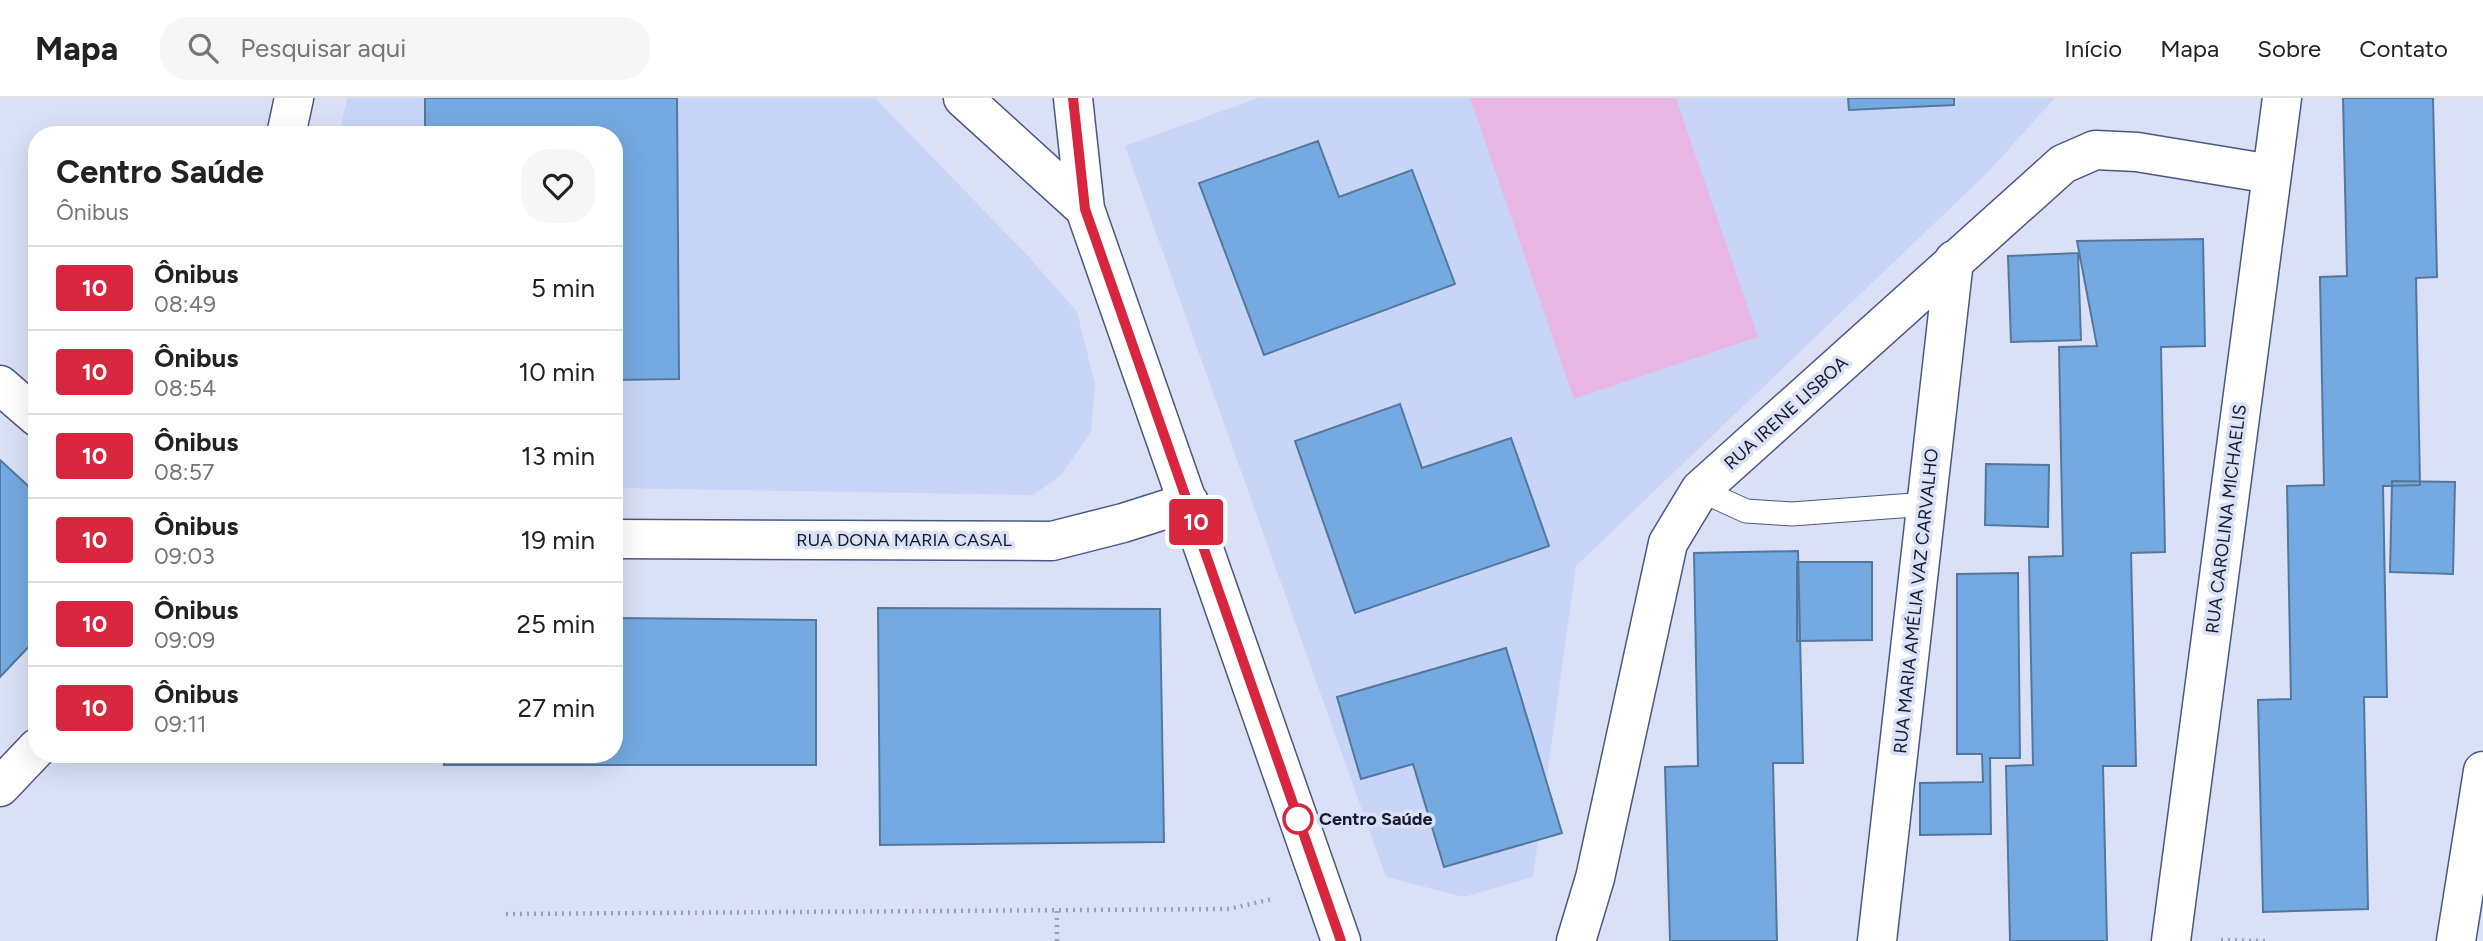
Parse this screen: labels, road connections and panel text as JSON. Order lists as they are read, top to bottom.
{
  "streets": {
    "street": [
      "RUA IRENE LISBOA",
      "RUA CAROLINA MICHAELIS",
      "RUA DONA MARIA CASAL",
      "RUA MARIA AMÉLIA VAZ CARVALHO"
    ]
  },
  "crossings": [
    ["RUA IRENE LISBOA", "RUA CAROLINA MICHAELIS"],
    ["RUA IRENE LISBOA", "RUA MARIA AMÉLIA VAZ CARVALHO"]
  ],
  "places": ["Centro Saúde"],
  "lines": ["bus line 10"],
  "page": {
    "header": "Mapa",
    "search": "Pesquisar aqui",
    "nav": [
      "Início",
      "Mapa",
      "Sobre",
      "Contato"
    ],
    "on_map": "10",
    "heading": ["Centro Saúde", "Ônibus"],
    "list": [
      {
        "mark": "10",
        "name": "Ônibus",
        "note": "08:49",
        "value": "5 min"
      },
      {
        "mark": "10",
        "name": "Ônibus",
        "note": "08:54",
        "value": "10 min"
      },
      {
        "mark": "10",
        "name": "Ônibus",
        "note": "08:57",
        "value": "13 min"
      },
      {
        "mark": "10",
        "name": "Ônibus",
        "note": "09:03",
        "value": "19 min"
      },
      {
        "mark": "10",
        "name": "Ônibus",
        "note": "09:09",
        "value": "25 min"
      },
      {
        "mark": "10",
        "name": "Ônibus",
        "note": "09:11",
        "value": "27 min"
      }
    ]
  }
}
